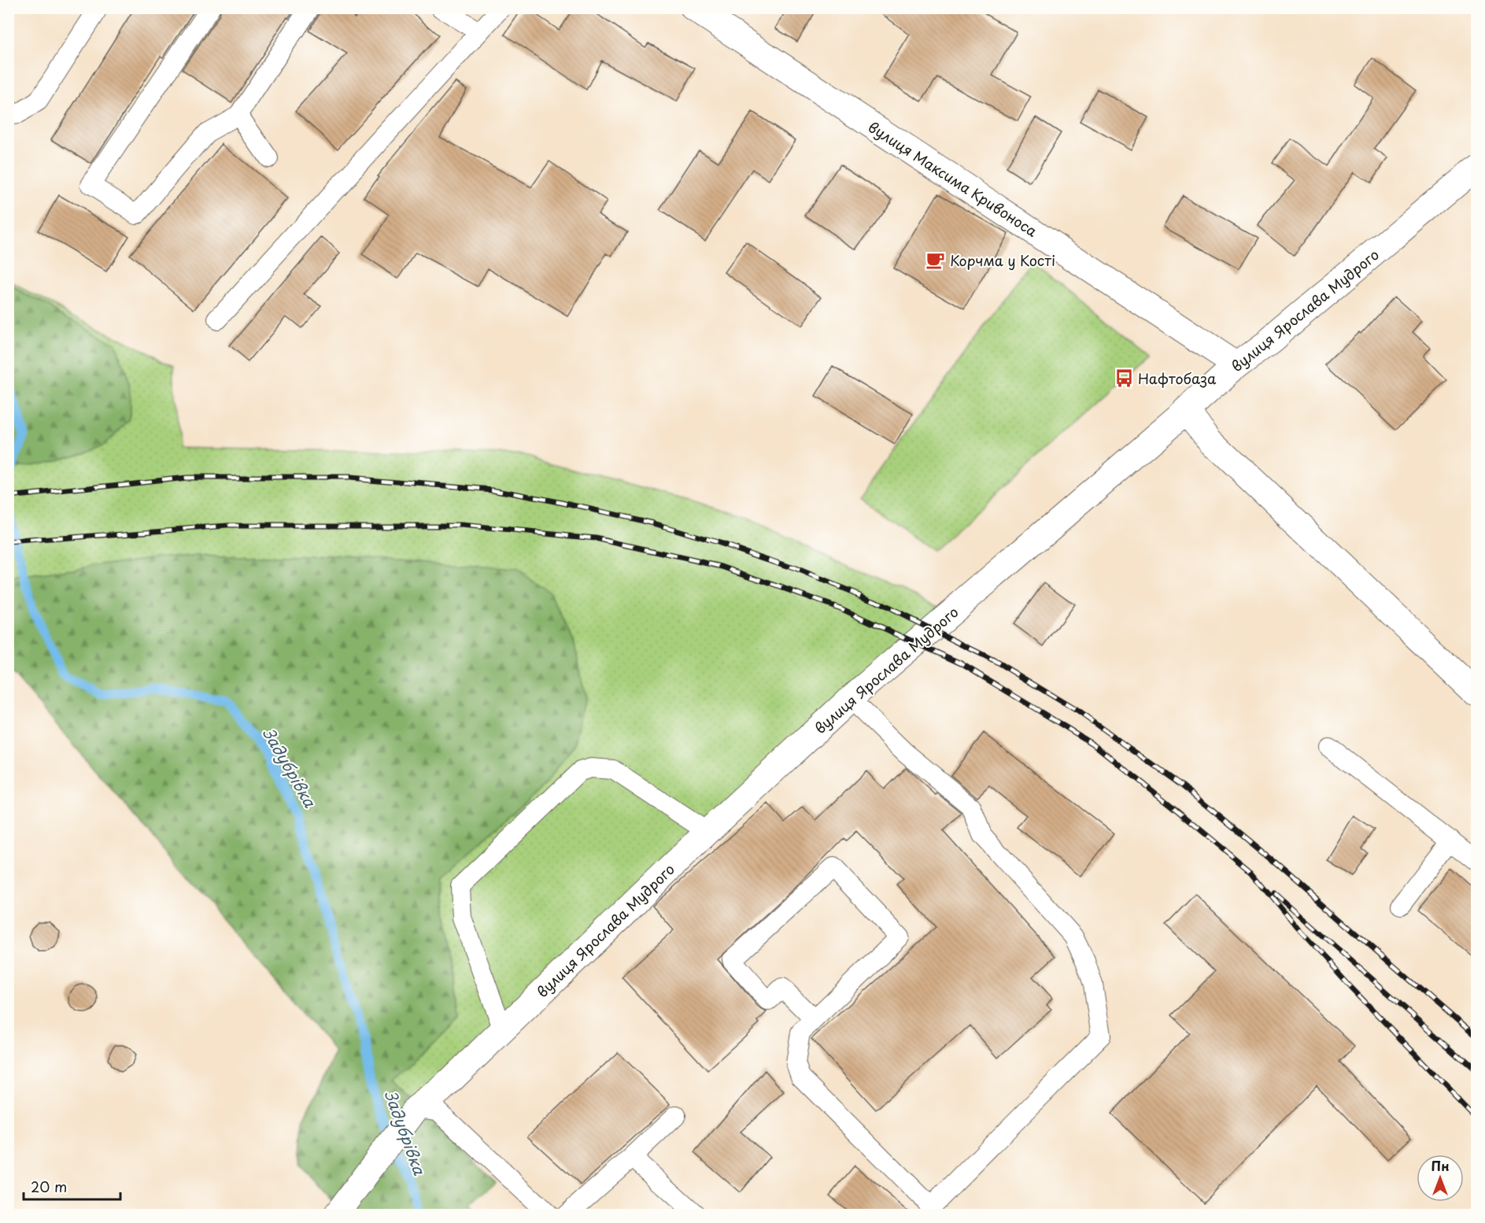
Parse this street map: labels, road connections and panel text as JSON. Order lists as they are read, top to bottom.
{
  "streets": {
    "main road": ["вулиця Максима Кривоноса", "вулиця Ярослава Мудрого"]
  },
  "crossings": [
    ["вулиця Максима Кривоноса", "вулиця Ярослава Мудрого"]
  ],
  "water": ["Задубрівка"],
  "places": {
    "cafe": ["Корчма у Кості"],
    "bus stop": ["Нафтобаза"]
  },
  "scale_bar": "20 m",
  "north": "top"
}
